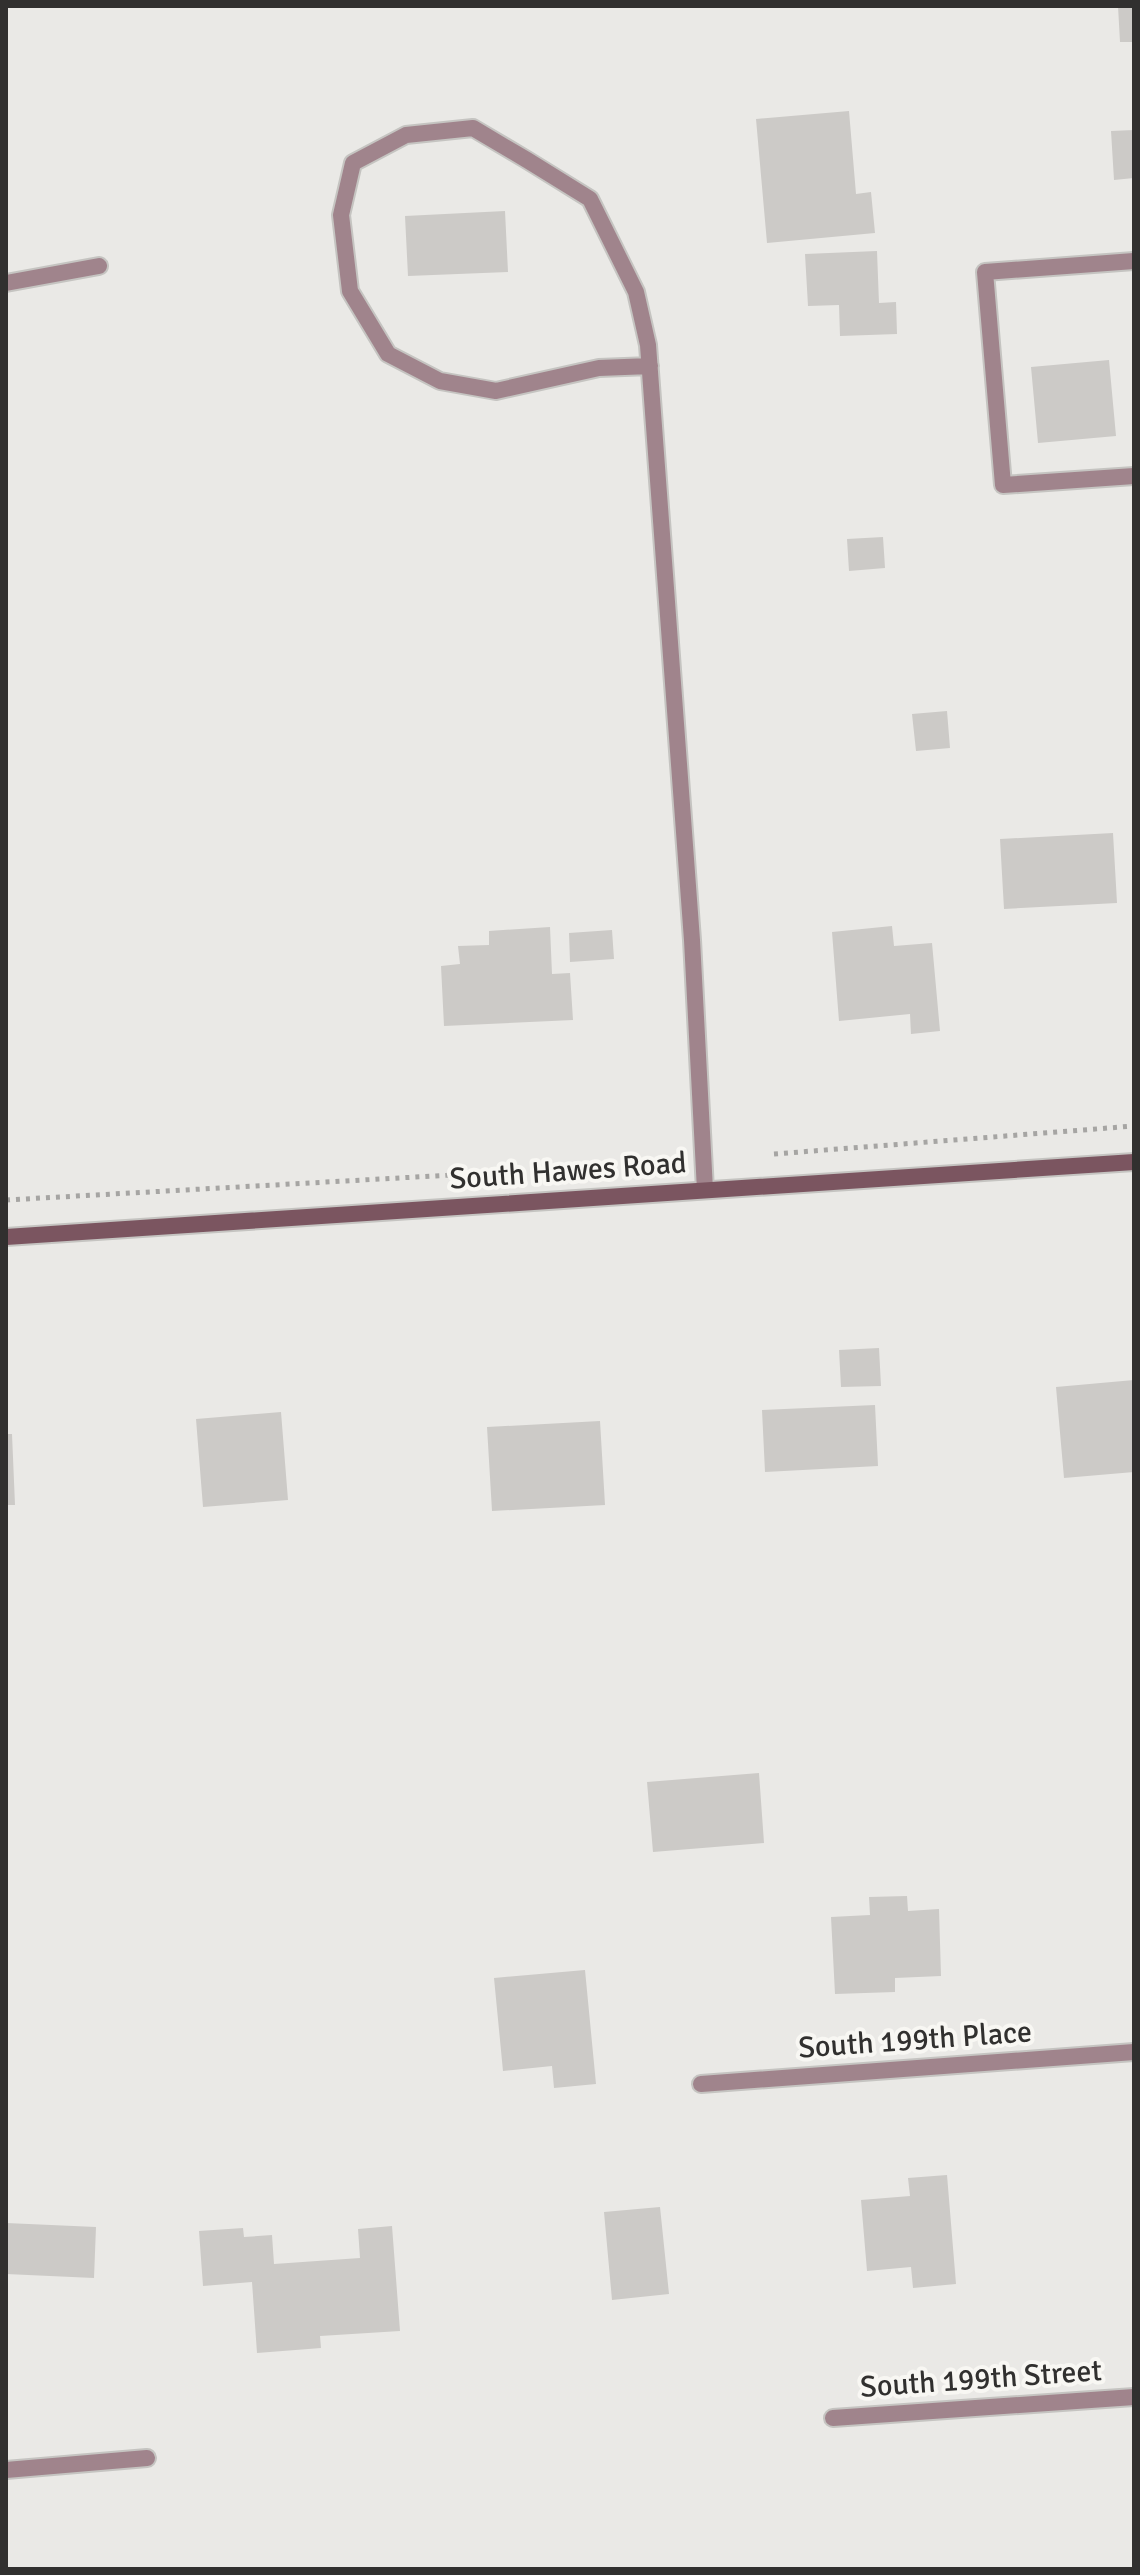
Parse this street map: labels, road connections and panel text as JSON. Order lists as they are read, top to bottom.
{
  "streets": {
    "main road": ["South Hawes Road"],
    "street": ["South 199th Place", "South 199th Street"]
  }
}
